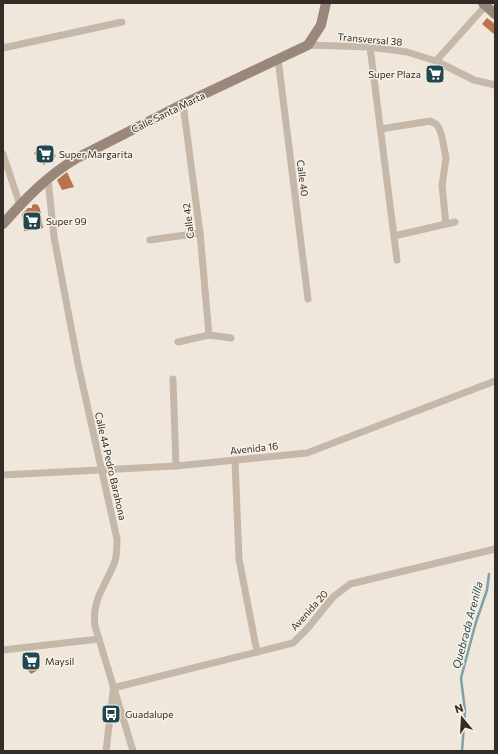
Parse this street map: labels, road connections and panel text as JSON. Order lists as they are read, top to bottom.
{
  "streets": {
    "street": [
      "Transversal 38",
      "Calle Santa Marta",
      "Calle 40",
      "Calle 42",
      "Avenida 16",
      "Calle 44 Pedro Barahona",
      "Avenida 20"
    ]
  },
  "crossings": [
    ["Transversal 38", "Calle Santa Marta"],
    ["Calle Santa Marta", "Calle 40"],
    ["Calle Santa Marta", "Calle 42"],
    ["Calle Santa Marta", "Calle 44 Pedro Barahona"],
    ["Avenida 16", "Calle 44 Pedro Barahona"],
    ["Calle 44 Pedro Barahona", "Avenida 20"]
  ],
  "water": ["Quebrada Arenilla"],
  "places": {
    "supermarket": [
      "Super Plaza",
      "Super Margarita",
      "Super 99",
      "Maysil"
    ],
    "bus stop": ["Guadalupe"]
  },
  "north": "top"
}
